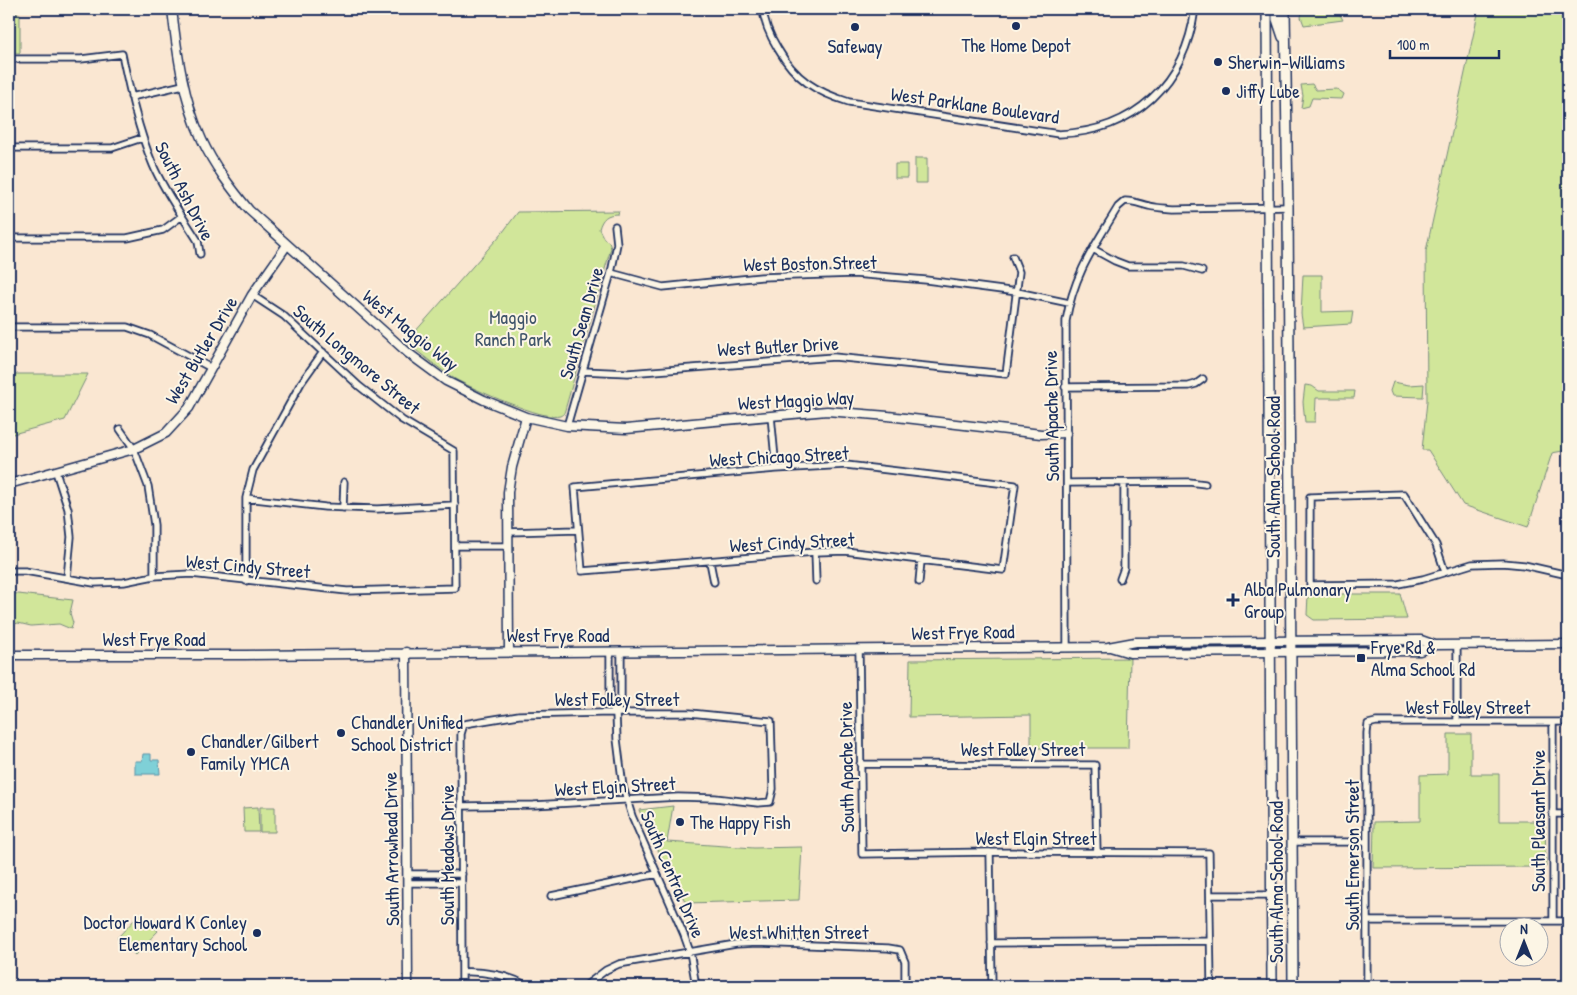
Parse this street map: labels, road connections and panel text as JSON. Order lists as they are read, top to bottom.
{
  "streets": {
    "main road": ["South Alma School Road"],
    "street": [
      "West Parklane Boulevard",
      "South Ash Drive",
      "West Boston Street",
      "South Sean Drive",
      "West Maggio Way",
      "West Butler Drive",
      "South Longmore Street",
      "South Apache Drive",
      "West Chicago Street",
      "West Cindy Street",
      "West Frye Road",
      "West Folley Street",
      "West Elgin Street",
      "South Pleasant Drive",
      "South Arrowhead Drive",
      "South Meadows Drive",
      "South Emerson Street",
      "South Central Drive",
      "West Whitten Street"
    ]
  },
  "crossings": [
    ["West Boston Street", "South Sean Drive"],
    ["West Boston Street", "West Butler Drive"],
    ["West Boston Street", "South Apache Drive"],
    ["South Sean Drive", "West Maggio Way"],
    ["South Sean Drive", "West Butler Drive"],
    ["West Maggio Way", "West Butler Drive"],
    ["West Maggio Way", "South Apache Drive"],
    ["West Butler Drive", "South Longmore Street"],
    ["South Longmore Street", "West Cindy Street"],
    ["South Apache Drive", "South Alma School Road"],
    ["South Apache Drive", "West Frye Road"],
    ["South Apache Drive", "West Folley Street"],
    ["South Apache Drive", "West Elgin Street"],
    ["West Chicago Street", "West Cindy Street"],
    ["South Alma School Road", "West Frye Road"],
    ["West Frye Road", "South Arrowhead Drive"],
    ["West Frye Road", "South Central Drive"],
    ["West Folley Street", "West Elgin Street"],
    ["West Folley Street", "South Pleasant Drive"],
    ["West Folley Street", "South Meadows Drive"],
    ["West Folley Street", "South Emerson Street"],
    ["West Folley Street", "South Central Drive"],
    ["West Elgin Street", "South Meadows Drive"],
    ["West Elgin Street", "South Central Drive"],
    ["South Central Drive", "West Whitten Street"]
  ],
  "parks": ["Maggio Ranch Park"],
  "places": {
    "other": [
      "The Home Depot",
      "Safeway",
      "Sherwin-Williams",
      "Jiffy Lube",
      "Chandler Unified School District",
      "Chandler/Gilbert Family YMCA",
      "The Happy Fish",
      "Doctor Howard K Conley Elementary School"
    ],
    "health": ["Alba Pulmonary Group"],
    "transit": ["Frye Rd & Alma School Rd"]
  },
  "scale_bar": "100 m",
  "north": "top"
}
